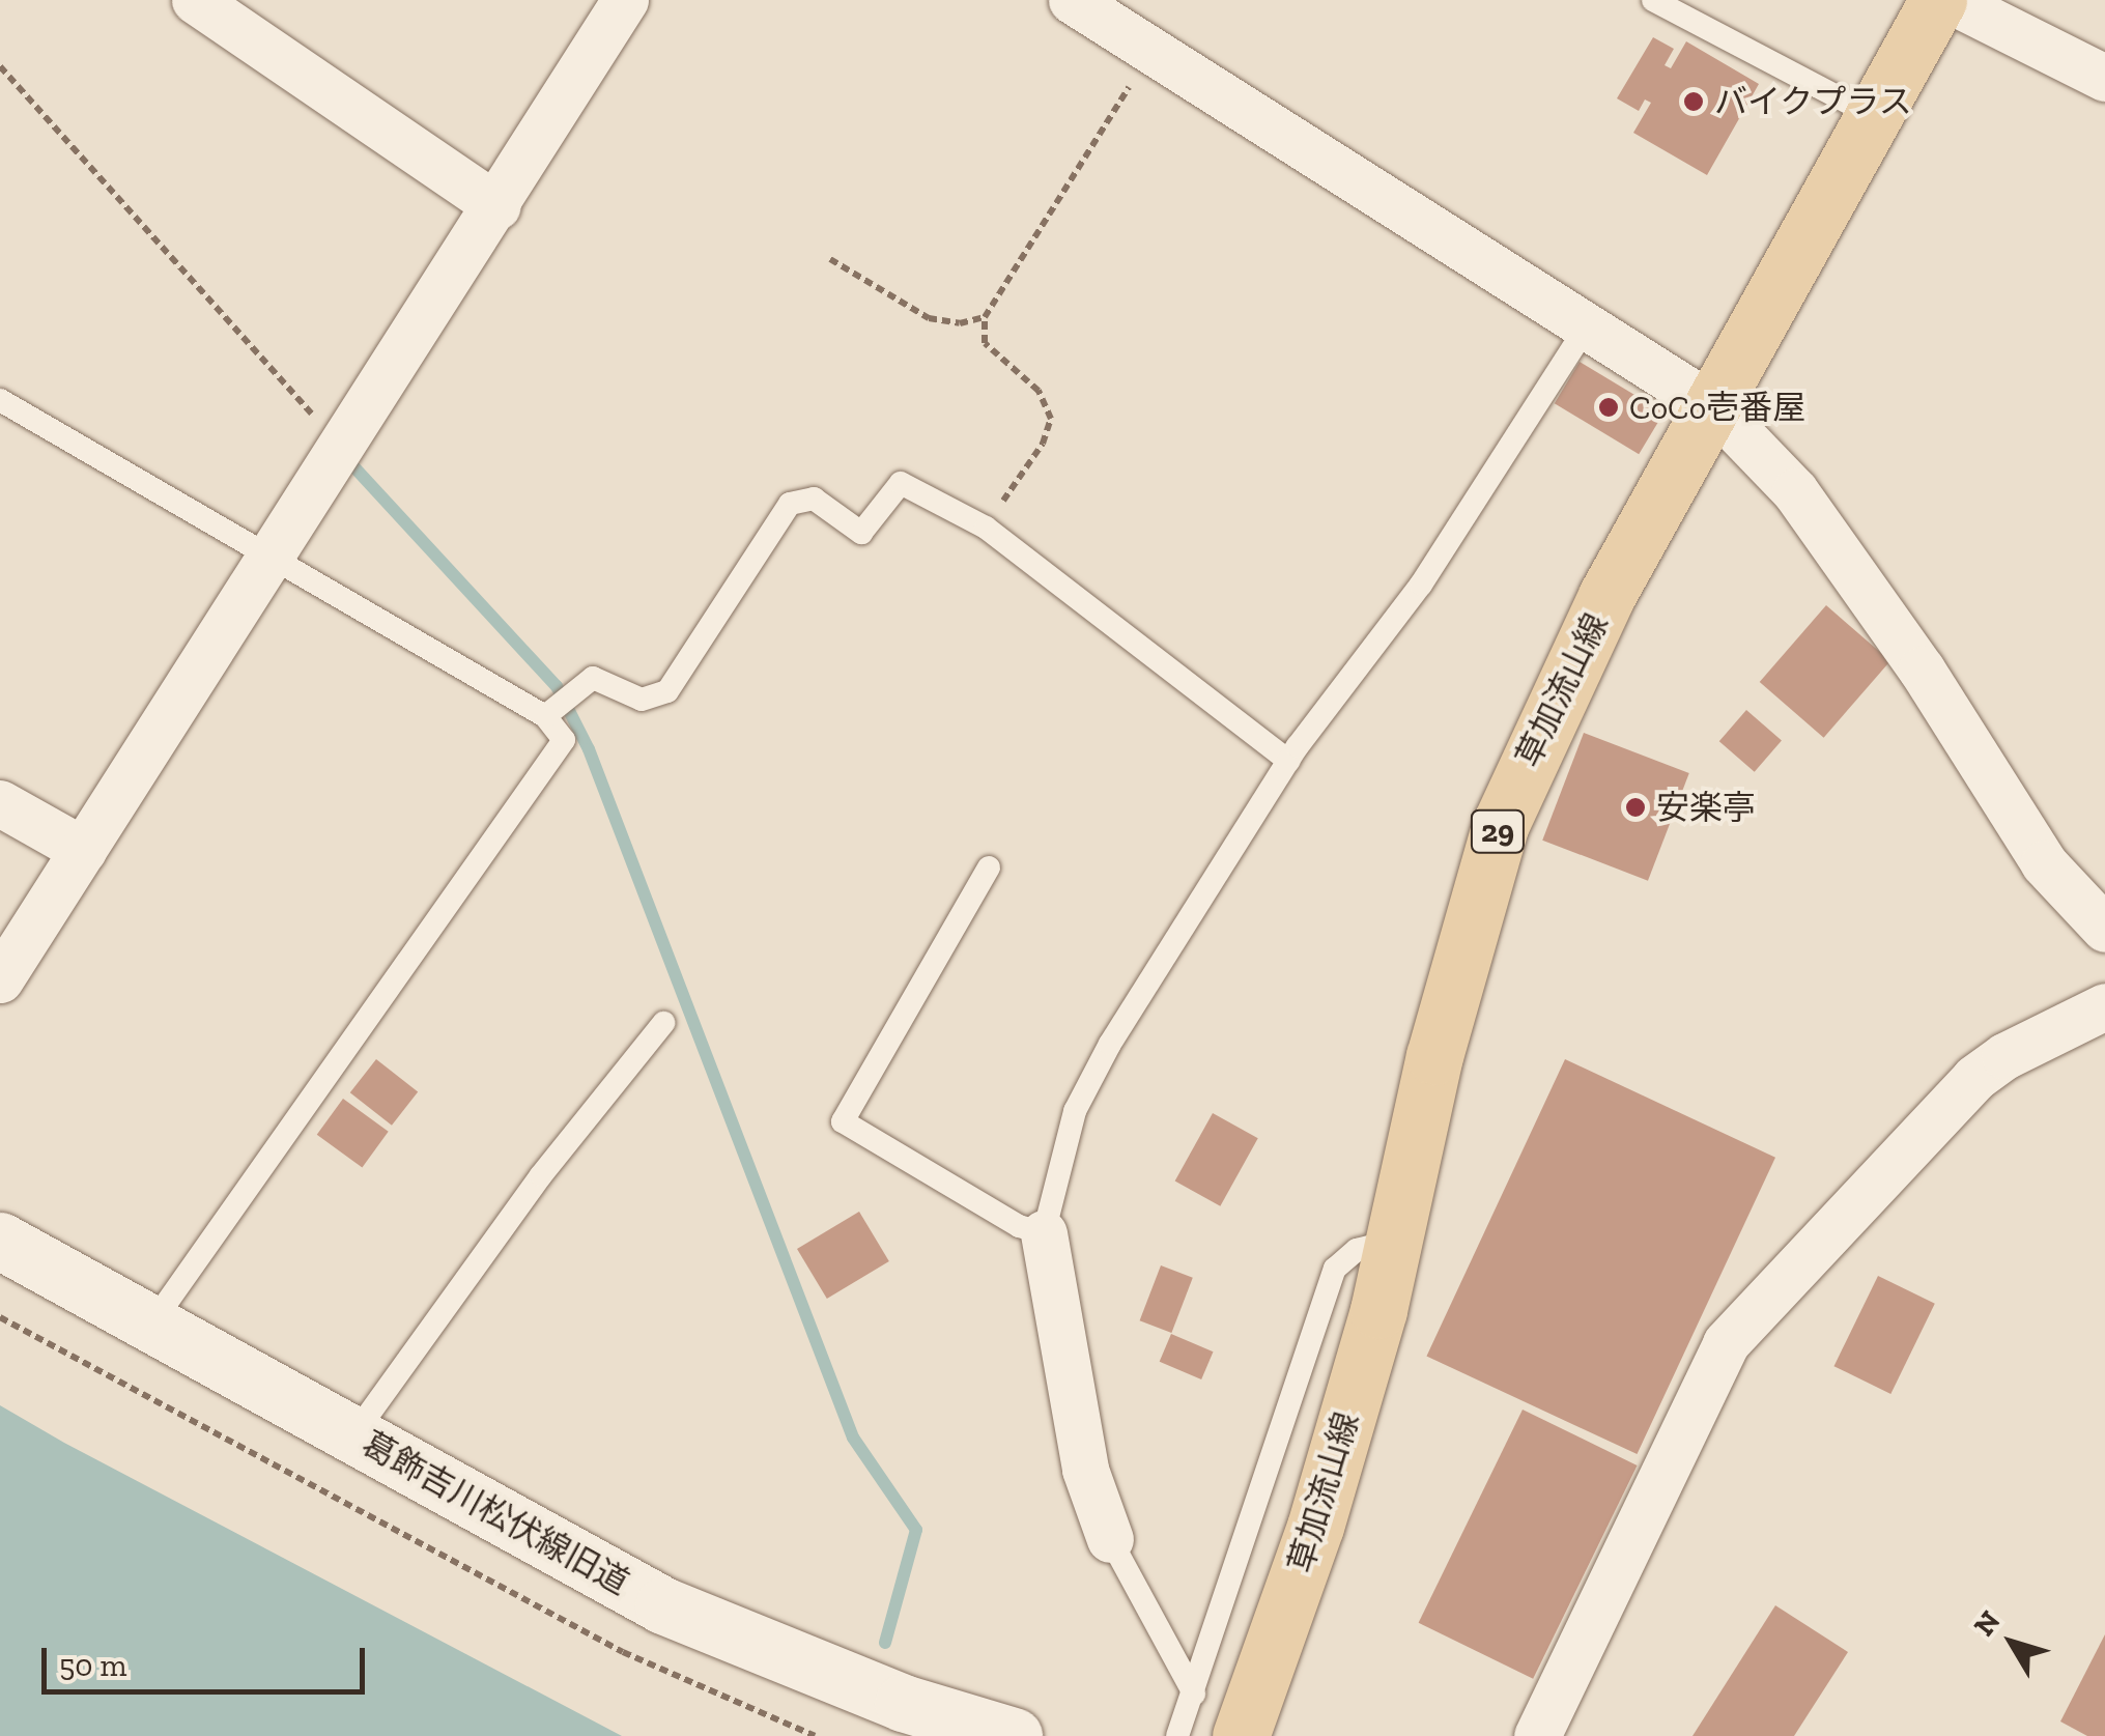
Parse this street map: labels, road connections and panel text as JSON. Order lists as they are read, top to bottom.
{
  "streets": {
    "main road": ["草加流山線", "29"],
    "street": ["葛飾吉川松伏線旧道"]
  },
  "places": ["バイクプラス", "CoCo壱番屋", "安楽亭"],
  "scale_bar": "50 m",
  "north": "top left"
}
